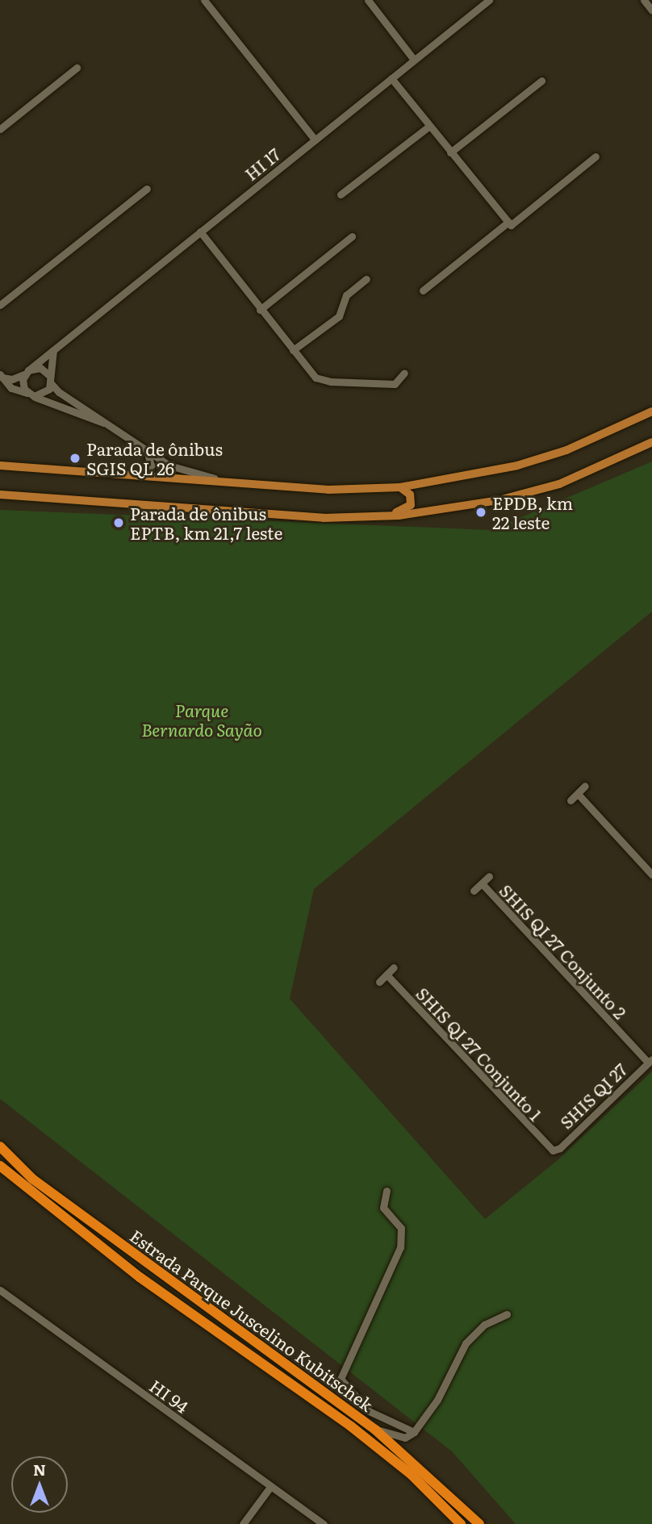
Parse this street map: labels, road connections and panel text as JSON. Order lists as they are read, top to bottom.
{
  "streets": {
    "highway": ["Estrada Parque Juscelino Kubitschek"],
    "street": [
      "HI 17",
      "SHIS QI 27 Conjunto 2",
      "SHIS QI 27 Conjunto 1",
      "SHIS QI 27",
      "HI 94"
    ]
  },
  "crossings": [
    ["SHIS QI 27 Conjunto 2", "SHIS QI 27"],
    ["SHIS QI 27 Conjunto 1", "SHIS QI 27"]
  ],
  "parks": ["Parque Bernardo Sayão"],
  "places": ["Parada de ônibus SGIS QL 26", "EPDB, km 22 leste", "Parada de ônibus EPTB, km 21,7 leste"],
  "north": "top"
}
